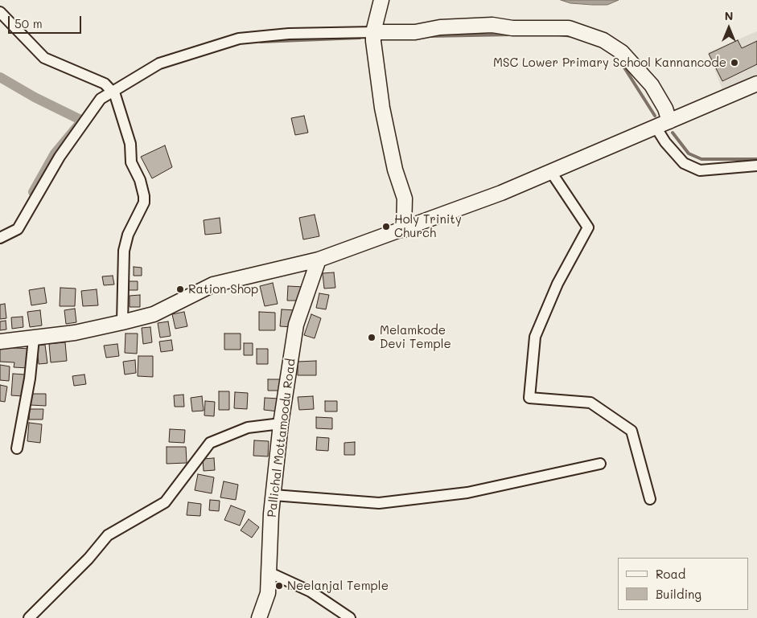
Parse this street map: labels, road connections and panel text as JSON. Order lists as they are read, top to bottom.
{
  "streets": {
    "street": ["Pallichal Mottamoodu Road"]
  },
  "places": [
    "MSC Lower Primary School Kannancode",
    "Holy Trinity Church",
    "Ration Shop",
    "Melamkode Devi Temple",
    "Neelanjal Temple"
  ],
  "legend": ["Road", "Building"],
  "scale_bar": "50 m",
  "north": "top"
}
